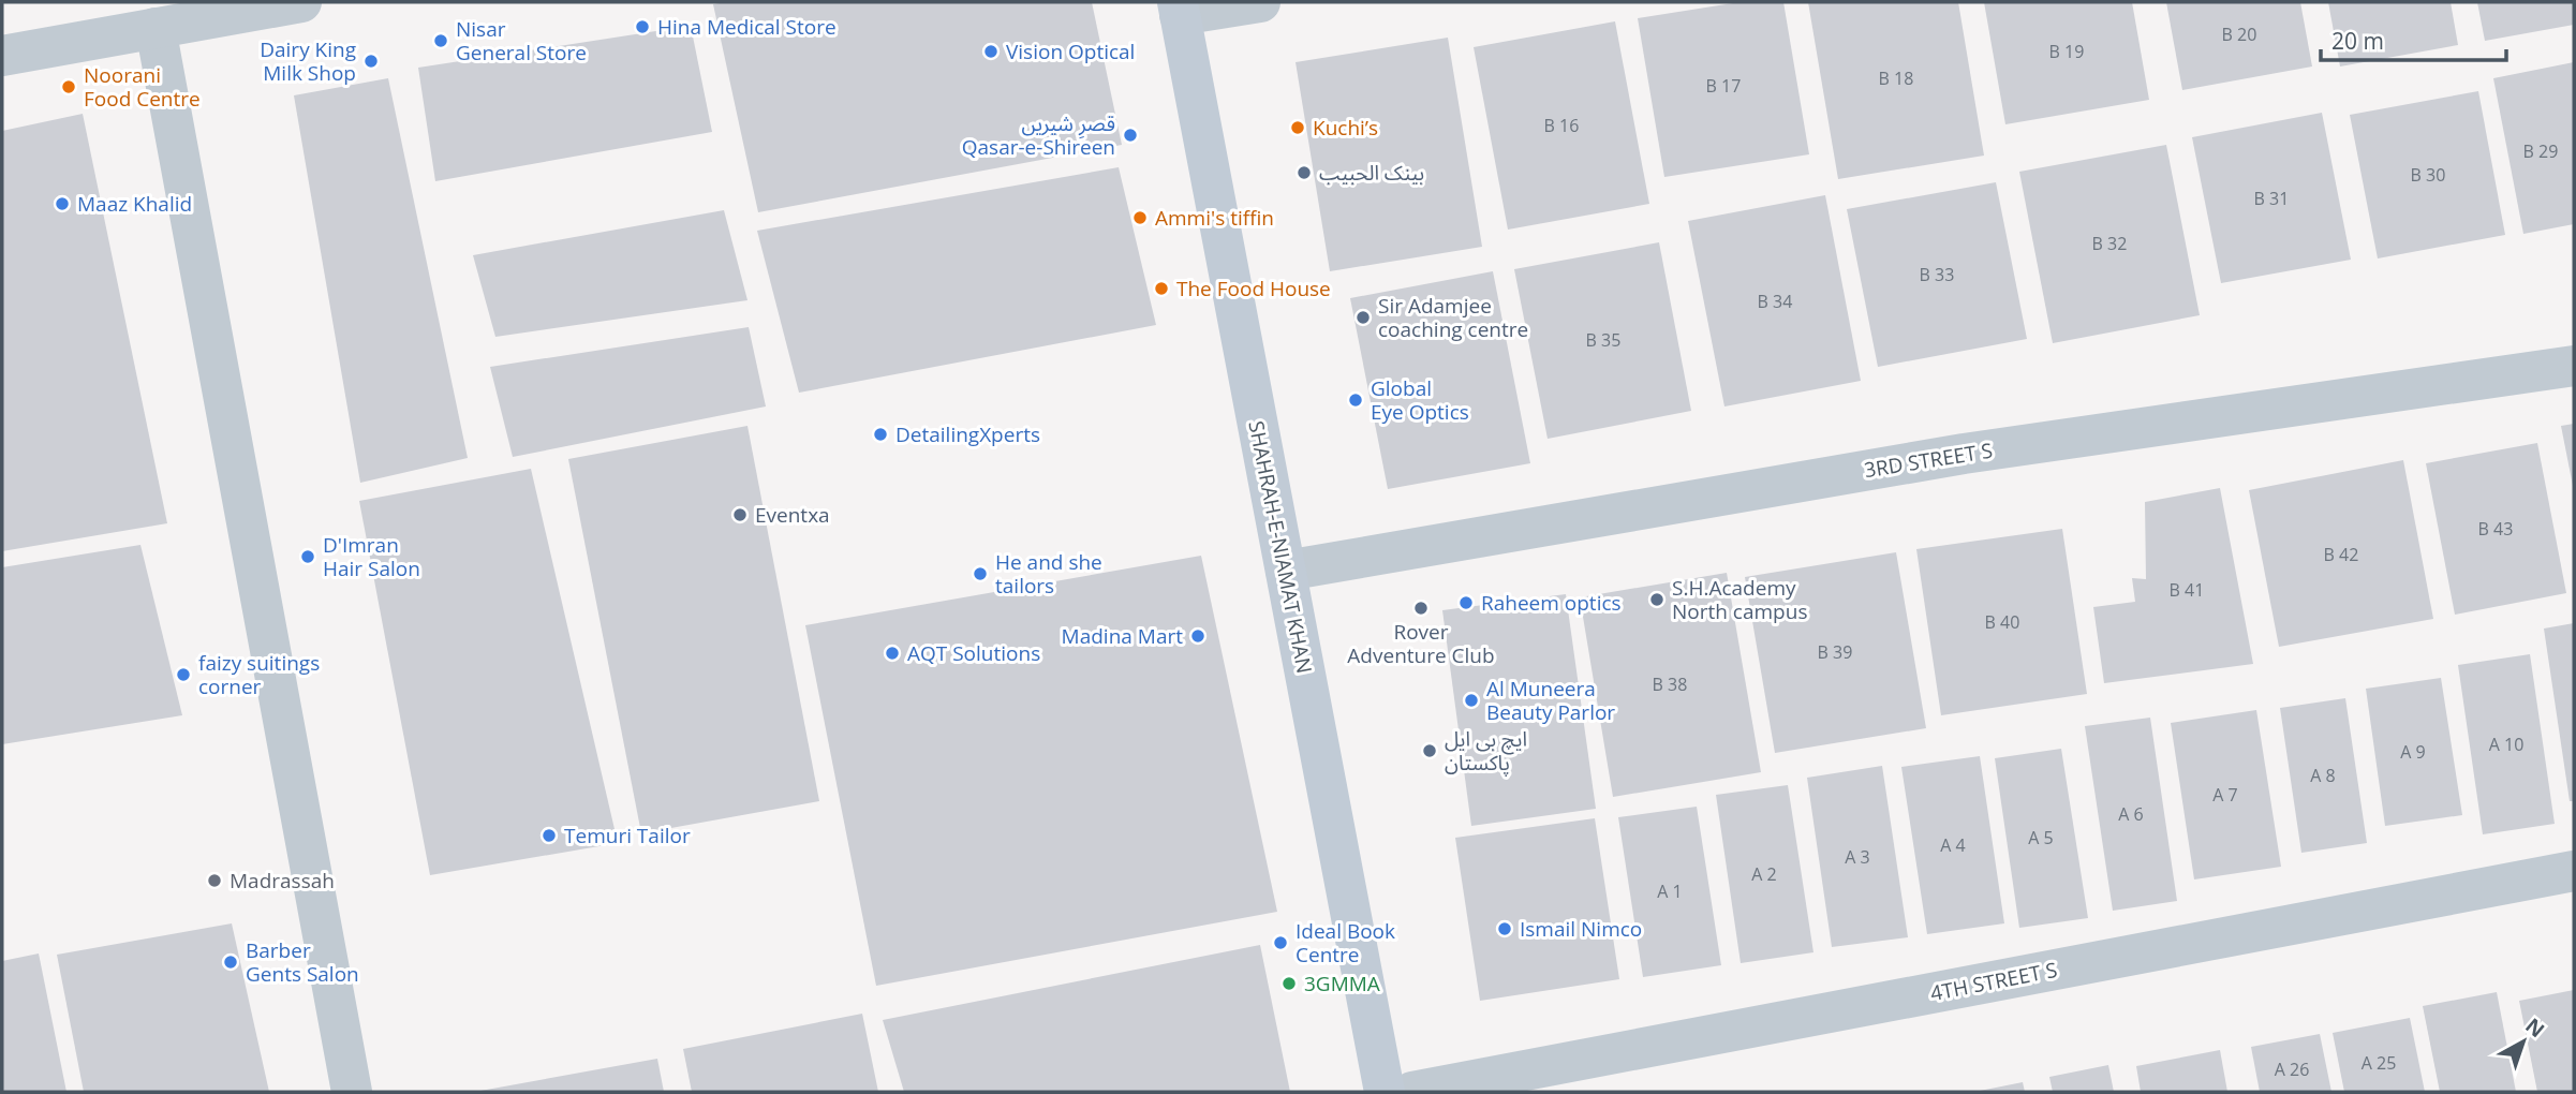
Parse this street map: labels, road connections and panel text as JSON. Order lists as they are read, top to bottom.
{
  "streets": {
    "main road": ["SHAHRAH-E-NIAMAT KHAN"],
    "street": ["3RD STREET S", "4TH STREET S"]
  },
  "crossings": [
    ["3RD STREET S", "SHAHRAH-E-NIAMAT KHAN"]
  ],
  "places": [
    "Hina Medical Store",
    "Nisar General Store",
    "Vision Optical",
    "Dairy King Milk Shop",
    "Noorani Food Centre",
    "Kuchi’s",
    "قصرِ شیریں Qasar-e-Shireen",
    "بينک الحبيب",
    "Maaz Khalid",
    "Ammi's tiffin",
    "The Food House",
    "Sir Adamjee coaching centre",
    "Global Eye Optics",
    "DetailingXperts",
    "Eventxa",
    "D'Imran Hair Salon",
    "He and she tailors",
    "S.H.Academy North campus",
    "Raheem optics",
    "Rover Adventure Club",
    "Madina Mart",
    "AQT Solutions",
    "faizy suitings corner",
    "Al Muneera Beauty Parlor",
    "ایچ بی ایل پاکستان",
    "Temuri Tailor",
    "Madrassah",
    "Ismail Nimco",
    "Ideal Book Centre",
    "Barber Gents Salon",
    "3GMMA"
  ],
  "house_numbers": [
    "B 20",
    "B 19",
    "B 18",
    "B 17",
    "B 16",
    "B 29",
    "B 30",
    "B 31",
    "B 32",
    "B 33",
    "B 34",
    "B 35",
    "B 43",
    "B 42",
    "B 41",
    "B 40",
    "B 39",
    "B 38",
    "A 10",
    "A 9",
    "A 8",
    "A 7",
    "A 6",
    "A 5",
    "A 4",
    "A 3",
    "A 2",
    "A 1",
    "A 25",
    "A 26"
  ],
  "scale_bar": "20 m",
  "north": "top right"
}
